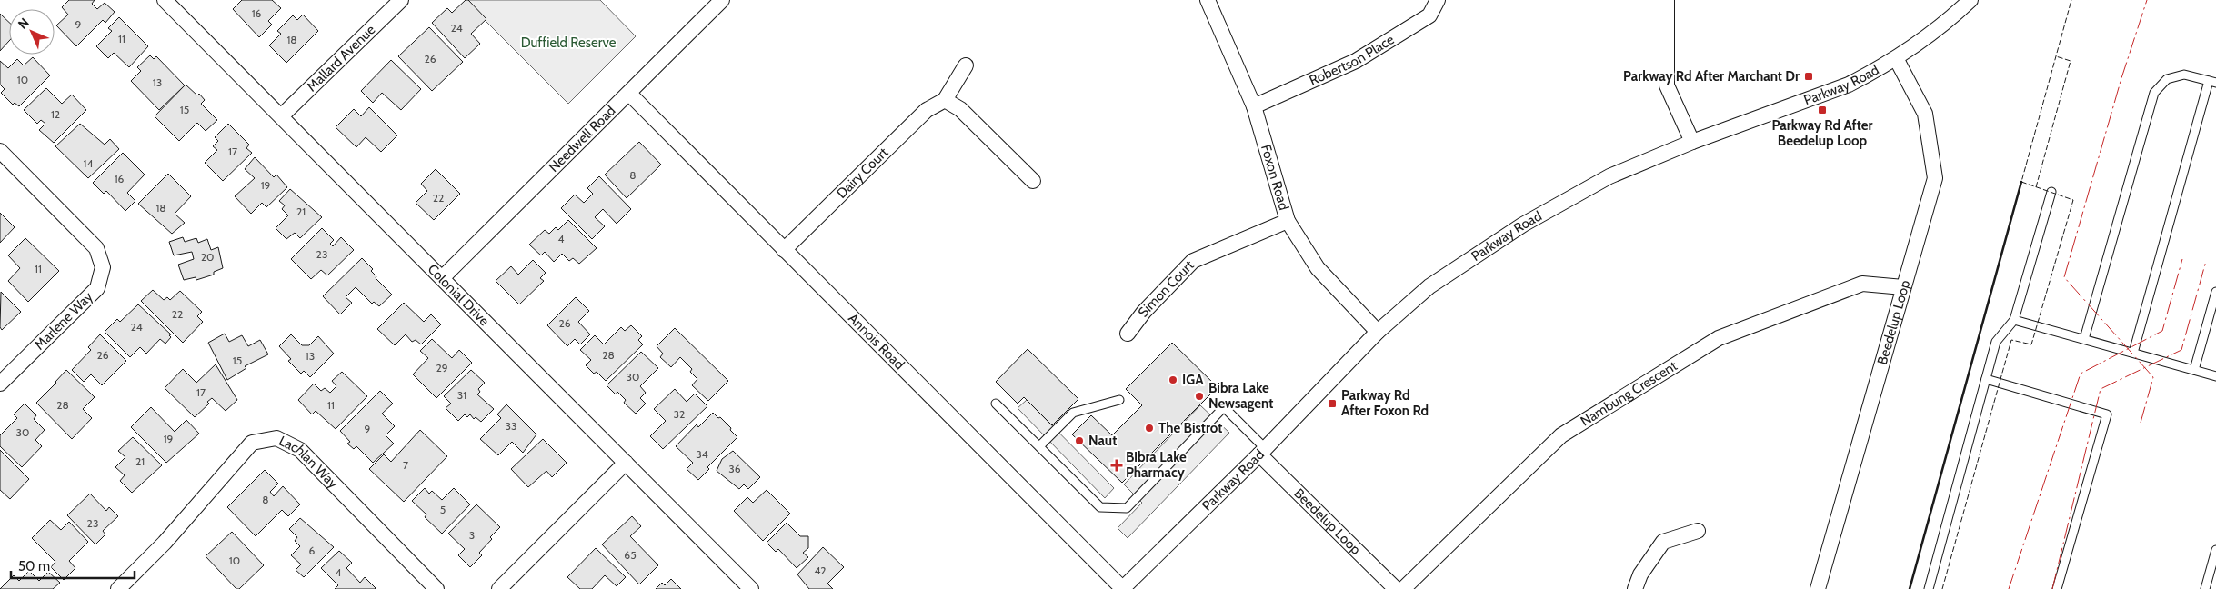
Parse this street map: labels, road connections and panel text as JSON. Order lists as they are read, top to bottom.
{
  "streets": {
    "street": [
      "Mallard Avenue",
      "Robertson Place",
      "Parkway Road",
      "Needwell Road",
      "Dairy Court",
      "Foxon Road",
      "Simon Court",
      "Colonial Drive",
      "Marlene Way",
      "Beedelup Loop",
      "Annois Road",
      "Nambung Crescent",
      "Lachlan Way"
    ]
  },
  "crossings": [
    ["Mallard Avenue", "Colonial Drive"],
    ["Robertson Place", "Foxon Road"],
    ["Parkway Road", "Foxon Road"],
    ["Parkway Road", "Beedelup Loop"],
    ["Parkway Road", "Annois Road"],
    ["Needwell Road", "Colonial Drive"],
    ["Needwell Road", "Annois Road"],
    ["Dairy Court", "Annois Road"],
    ["Foxon Road", "Simon Court"],
    ["Beedelup Loop", "Nambung Crescent"]
  ],
  "parks": ["Duffield Reserve"],
  "places": {
    "transit": ["Parkway Rd After Marchant Dr", "Parkway Rd After Beedelup Loop", "Parkway Rd After Foxon Rd"],
    "other": [
      "IGA",
      "Bibra Lake Newsagent",
      "The Bistrot",
      "Naut"
    ],
    "health": ["Bibra Lake Pharmacy"]
  },
  "house_numbers": [
    "16",
    "9",
    "24",
    "11",
    "18",
    "26",
    "10",
    "13",
    "15",
    "12",
    "17",
    "14",
    "8",
    "16",
    "19",
    "22",
    "18",
    "21",
    "4",
    "23",
    "20",
    "11",
    "22",
    "26",
    "24",
    "26",
    "28",
    "13",
    "15",
    "29",
    "30",
    "17",
    "31",
    "28",
    "11",
    "32",
    "33",
    "9",
    "30",
    "19",
    "34",
    "21",
    "7",
    "36",
    "8",
    "5",
    "23",
    "3",
    "6",
    "65",
    "10",
    "42",
    "4"
  ],
  "scale_bar": "50 m",
  "north": "top left"
}
